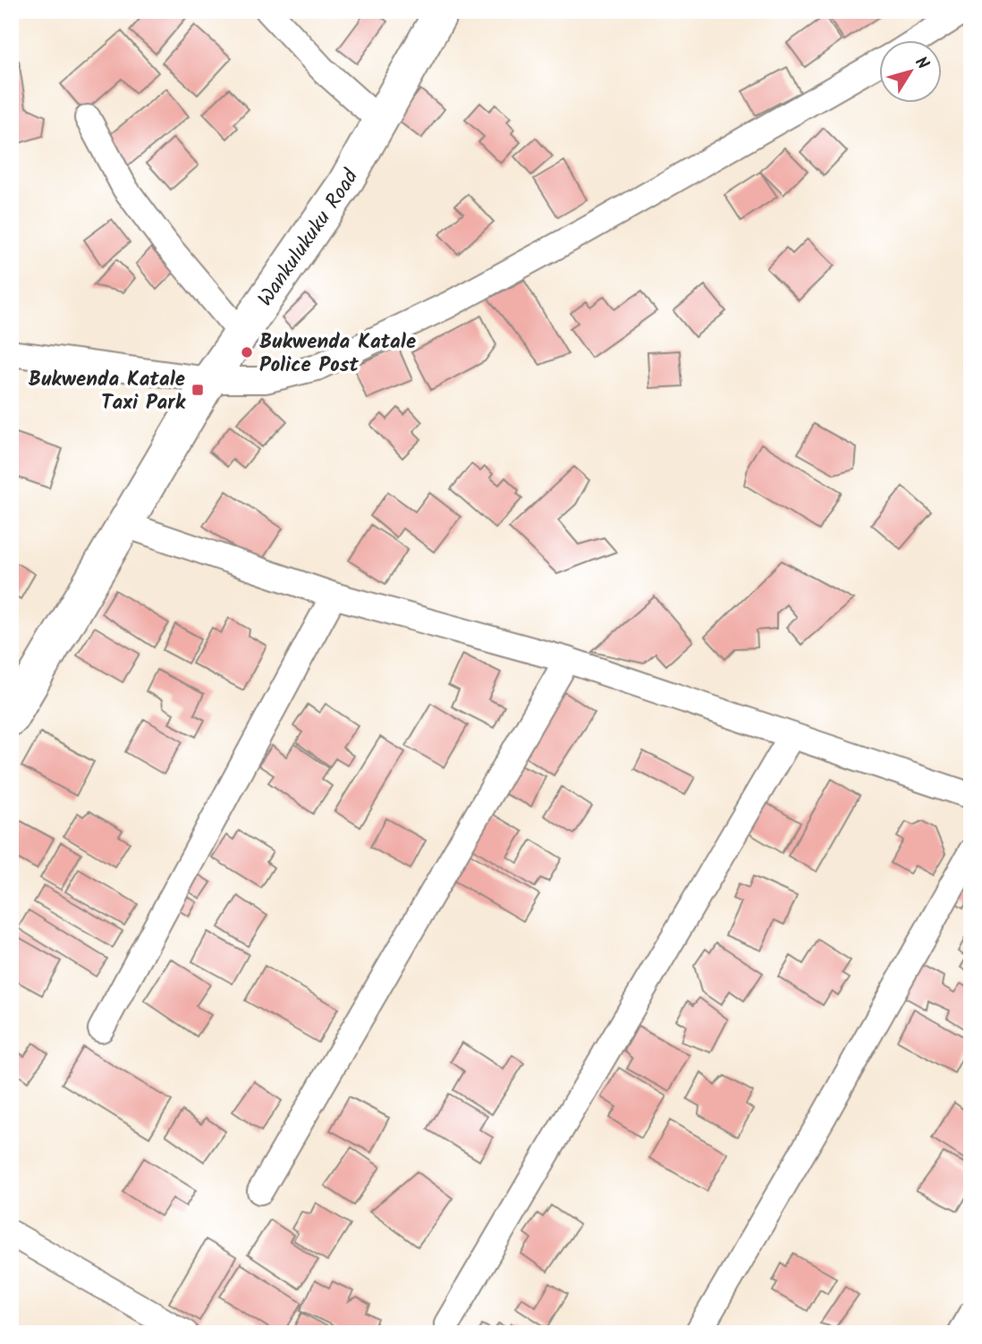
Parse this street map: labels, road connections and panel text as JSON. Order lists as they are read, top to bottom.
{
  "streets": {
    "main road": ["Wankulukuku Road"]
  },
  "places": {
    "other": ["Bukwenda Katale Police Post"],
    "transit": ["Bukwenda Katale Taxi Park"]
  },
  "north": "top right"
}
